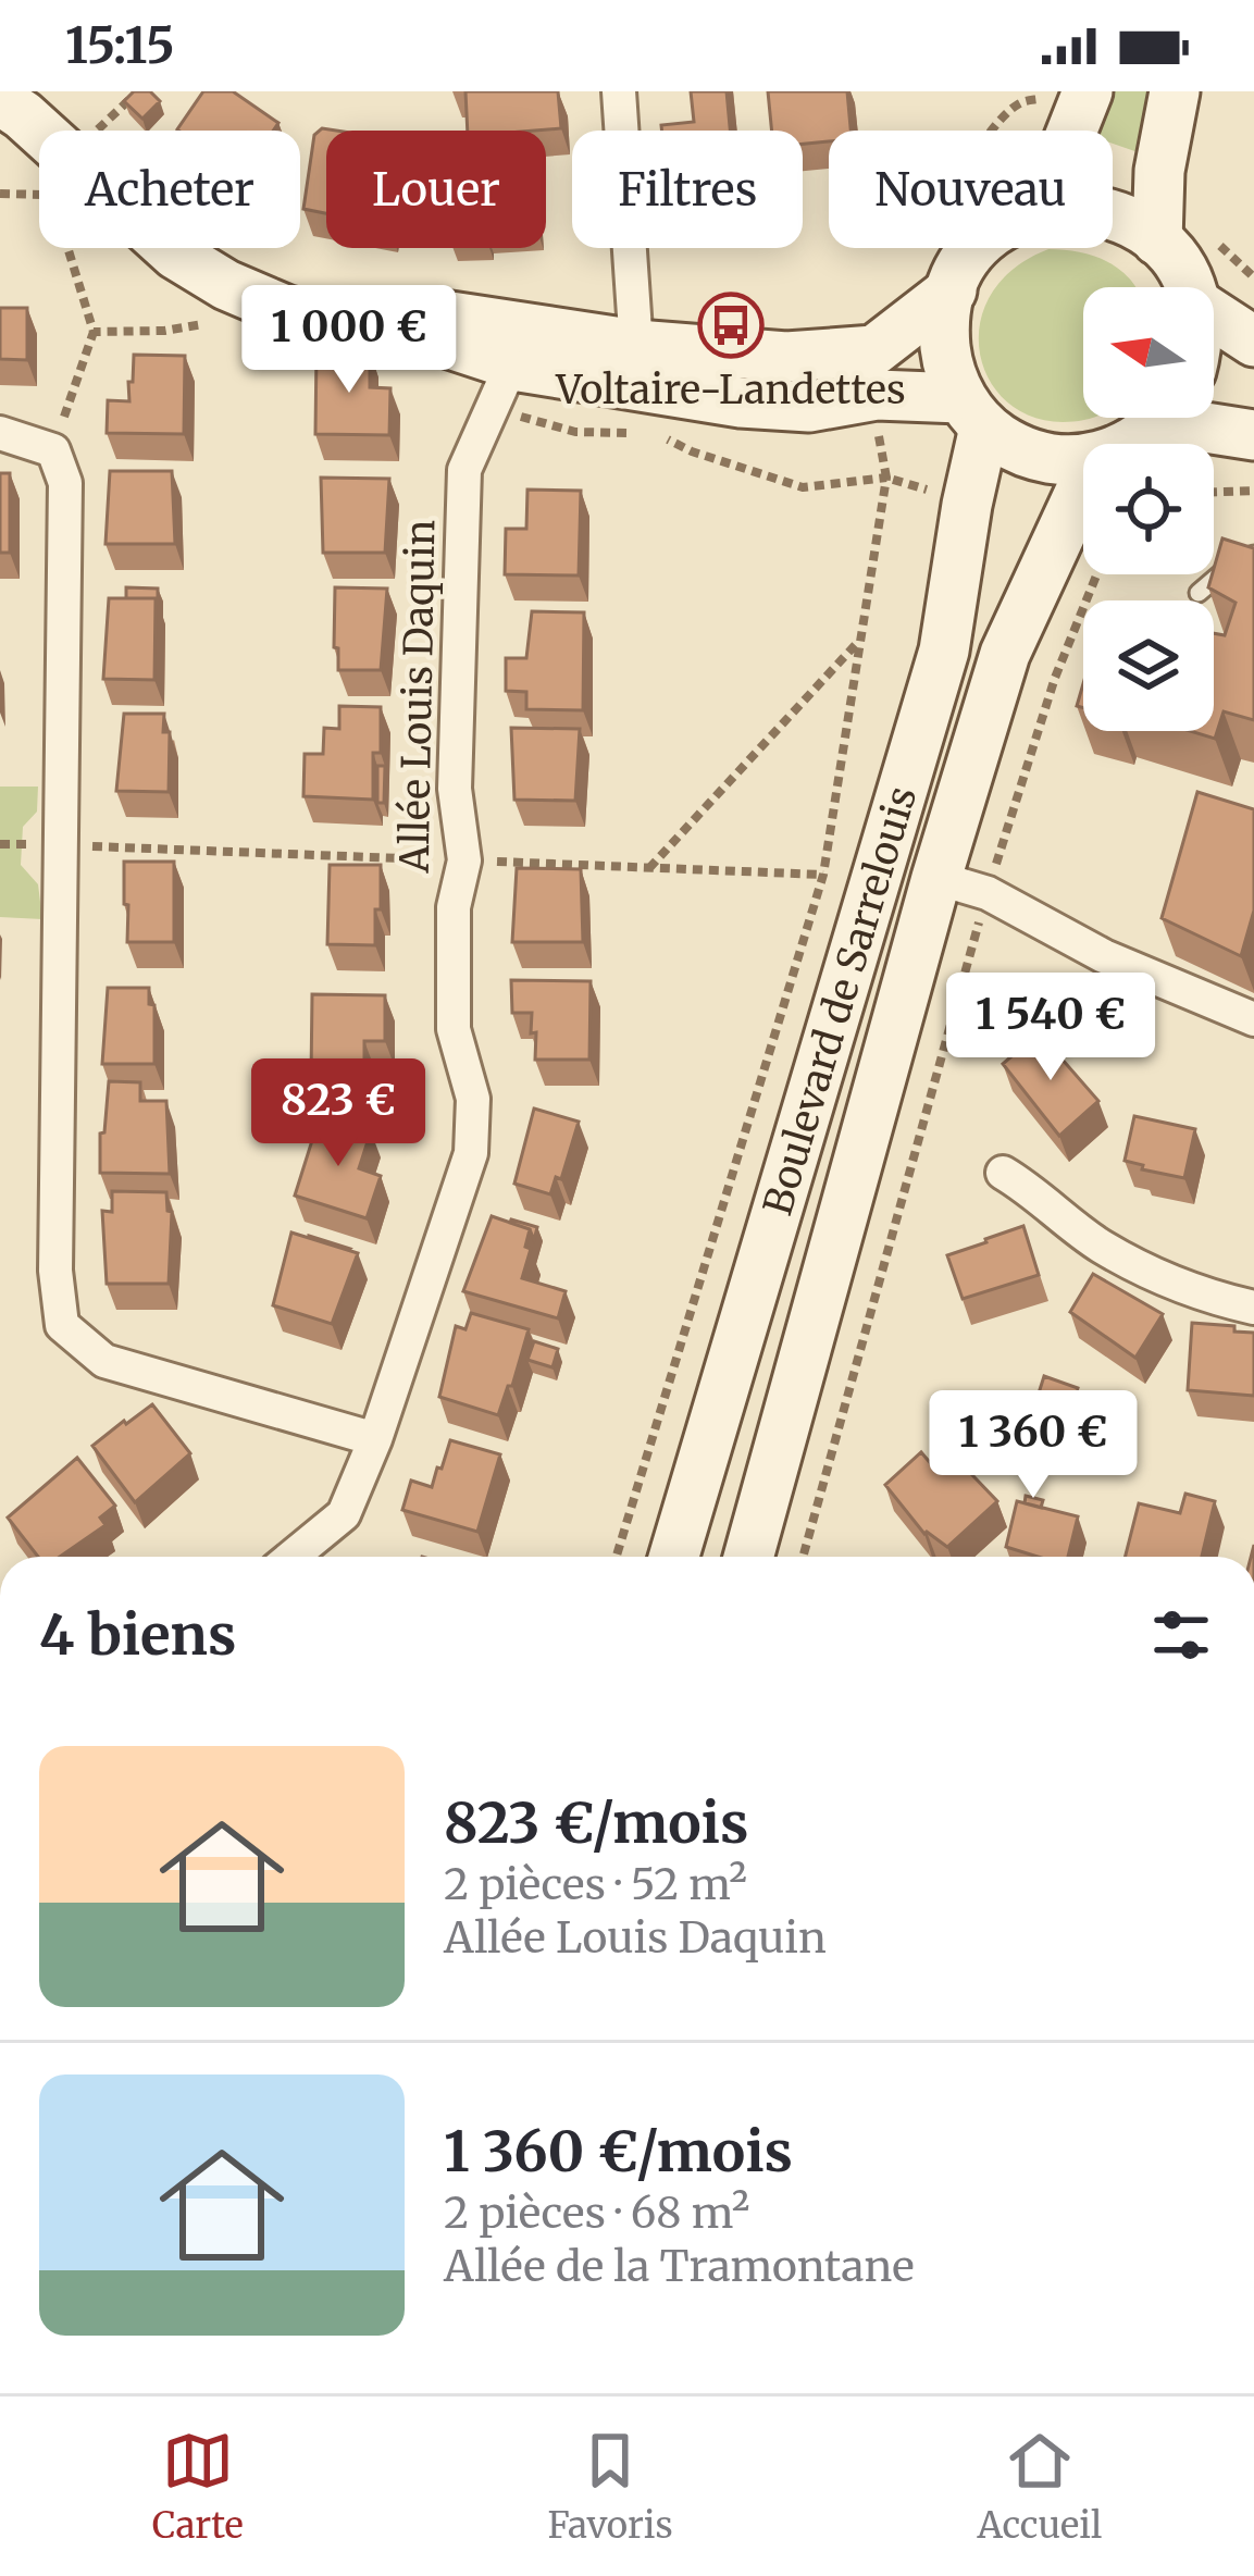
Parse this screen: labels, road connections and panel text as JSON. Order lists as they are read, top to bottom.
{
  "streets": {
    "main road": ["Boulevard de Sarrelouis"],
    "street": ["Allée Louis Daquin"]
  },
  "places": {
    "bus stop": ["Voltaire-Landettes"]
  },
  "north": "left",
  "page": {
    "status": "15:15",
    "chip": [
      "Acheter",
      "Louer",
      "Filtres",
      "Nouveau"
    ],
    "price": [
      "1 000 €",
      "1 540 €",
      "823 €",
      "1 360 €"
    ],
    "heading": "4 biens",
    "list": [
      {
        "name": "823 €/mois",
        "note": "2 pièces · 52 m² · Allée Louis Daquin"
      },
      {
        "name": "1 360 €/mois",
        "note": "2 pièces · 68 m² · Allée de la Tramontane"
      }
    ],
    "tabs": ["Carte", "Favoris", "Accueil"]
  }
}
